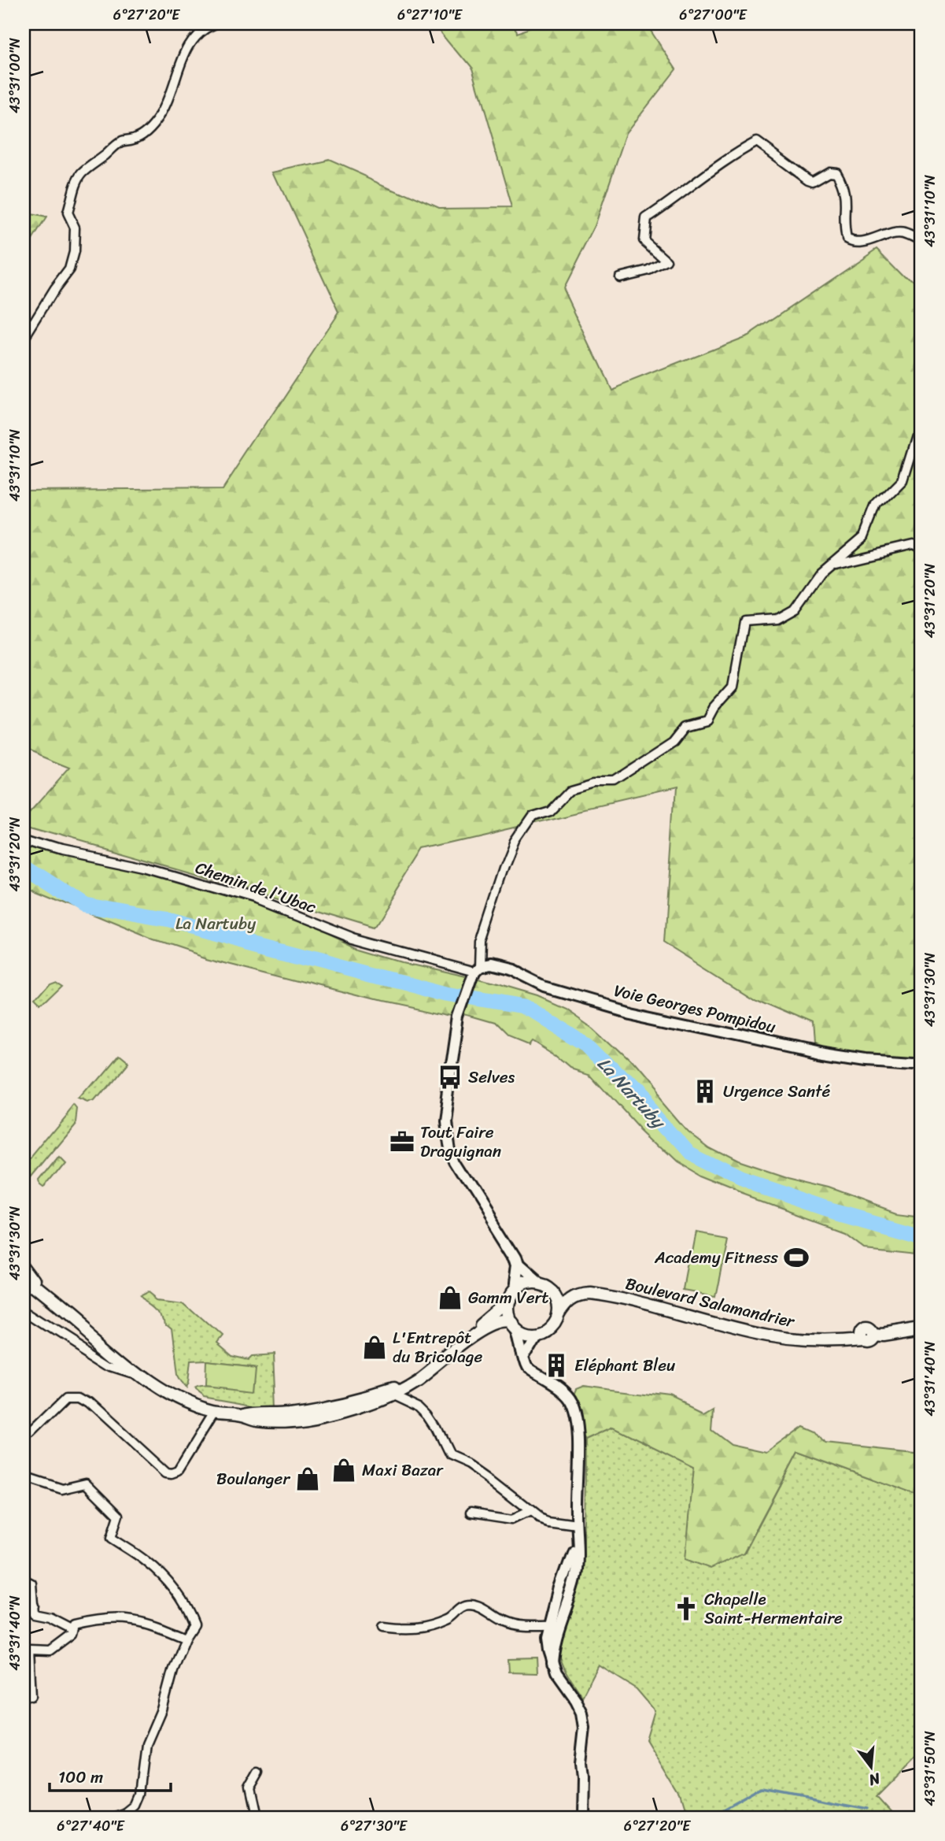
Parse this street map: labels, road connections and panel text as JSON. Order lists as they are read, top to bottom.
{
  "streets": {
    "main road": ["Boulevard Salamandrier"],
    "street": ["Chemin de l'Ubac", "Voie Georges Pompidou"]
  },
  "crossings": [
    ["Chemin de l'Ubac", "Voie Georges Pompidou"]
  ],
  "water": ["La Nartuby"],
  "parks": ["La Nartuby"],
  "places": {
    "bus stop": ["Selves"],
    "building": ["Urgence Santé", "Eléphant Bleu"],
    "office": ["Tout Faire Draguignan"],
    "sports": ["Academy Fitness"],
    "shop": [
      "Gamm Vert",
      "L'Entrepôt du Bricolage",
      "Maxi Bazar",
      "Boulanger"
    ],
    "church": ["Chapelle Saint-Hermentaire"]
  },
  "scale_bar": "100 m",
  "north": "bottom",
  "coordinates": [
    "6°27'20\"E",
    "6°27'10\"E",
    "6°27'00\"E",
    "43°31'00\"N",
    "43°31'10\"N",
    "43°31'20\"N",
    "43°31'30\"N",
    "43°31'40\"N",
    "43°31'50\"N",
    "6°27'40\"E",
    "6°27'30\"E"
  ]
}
